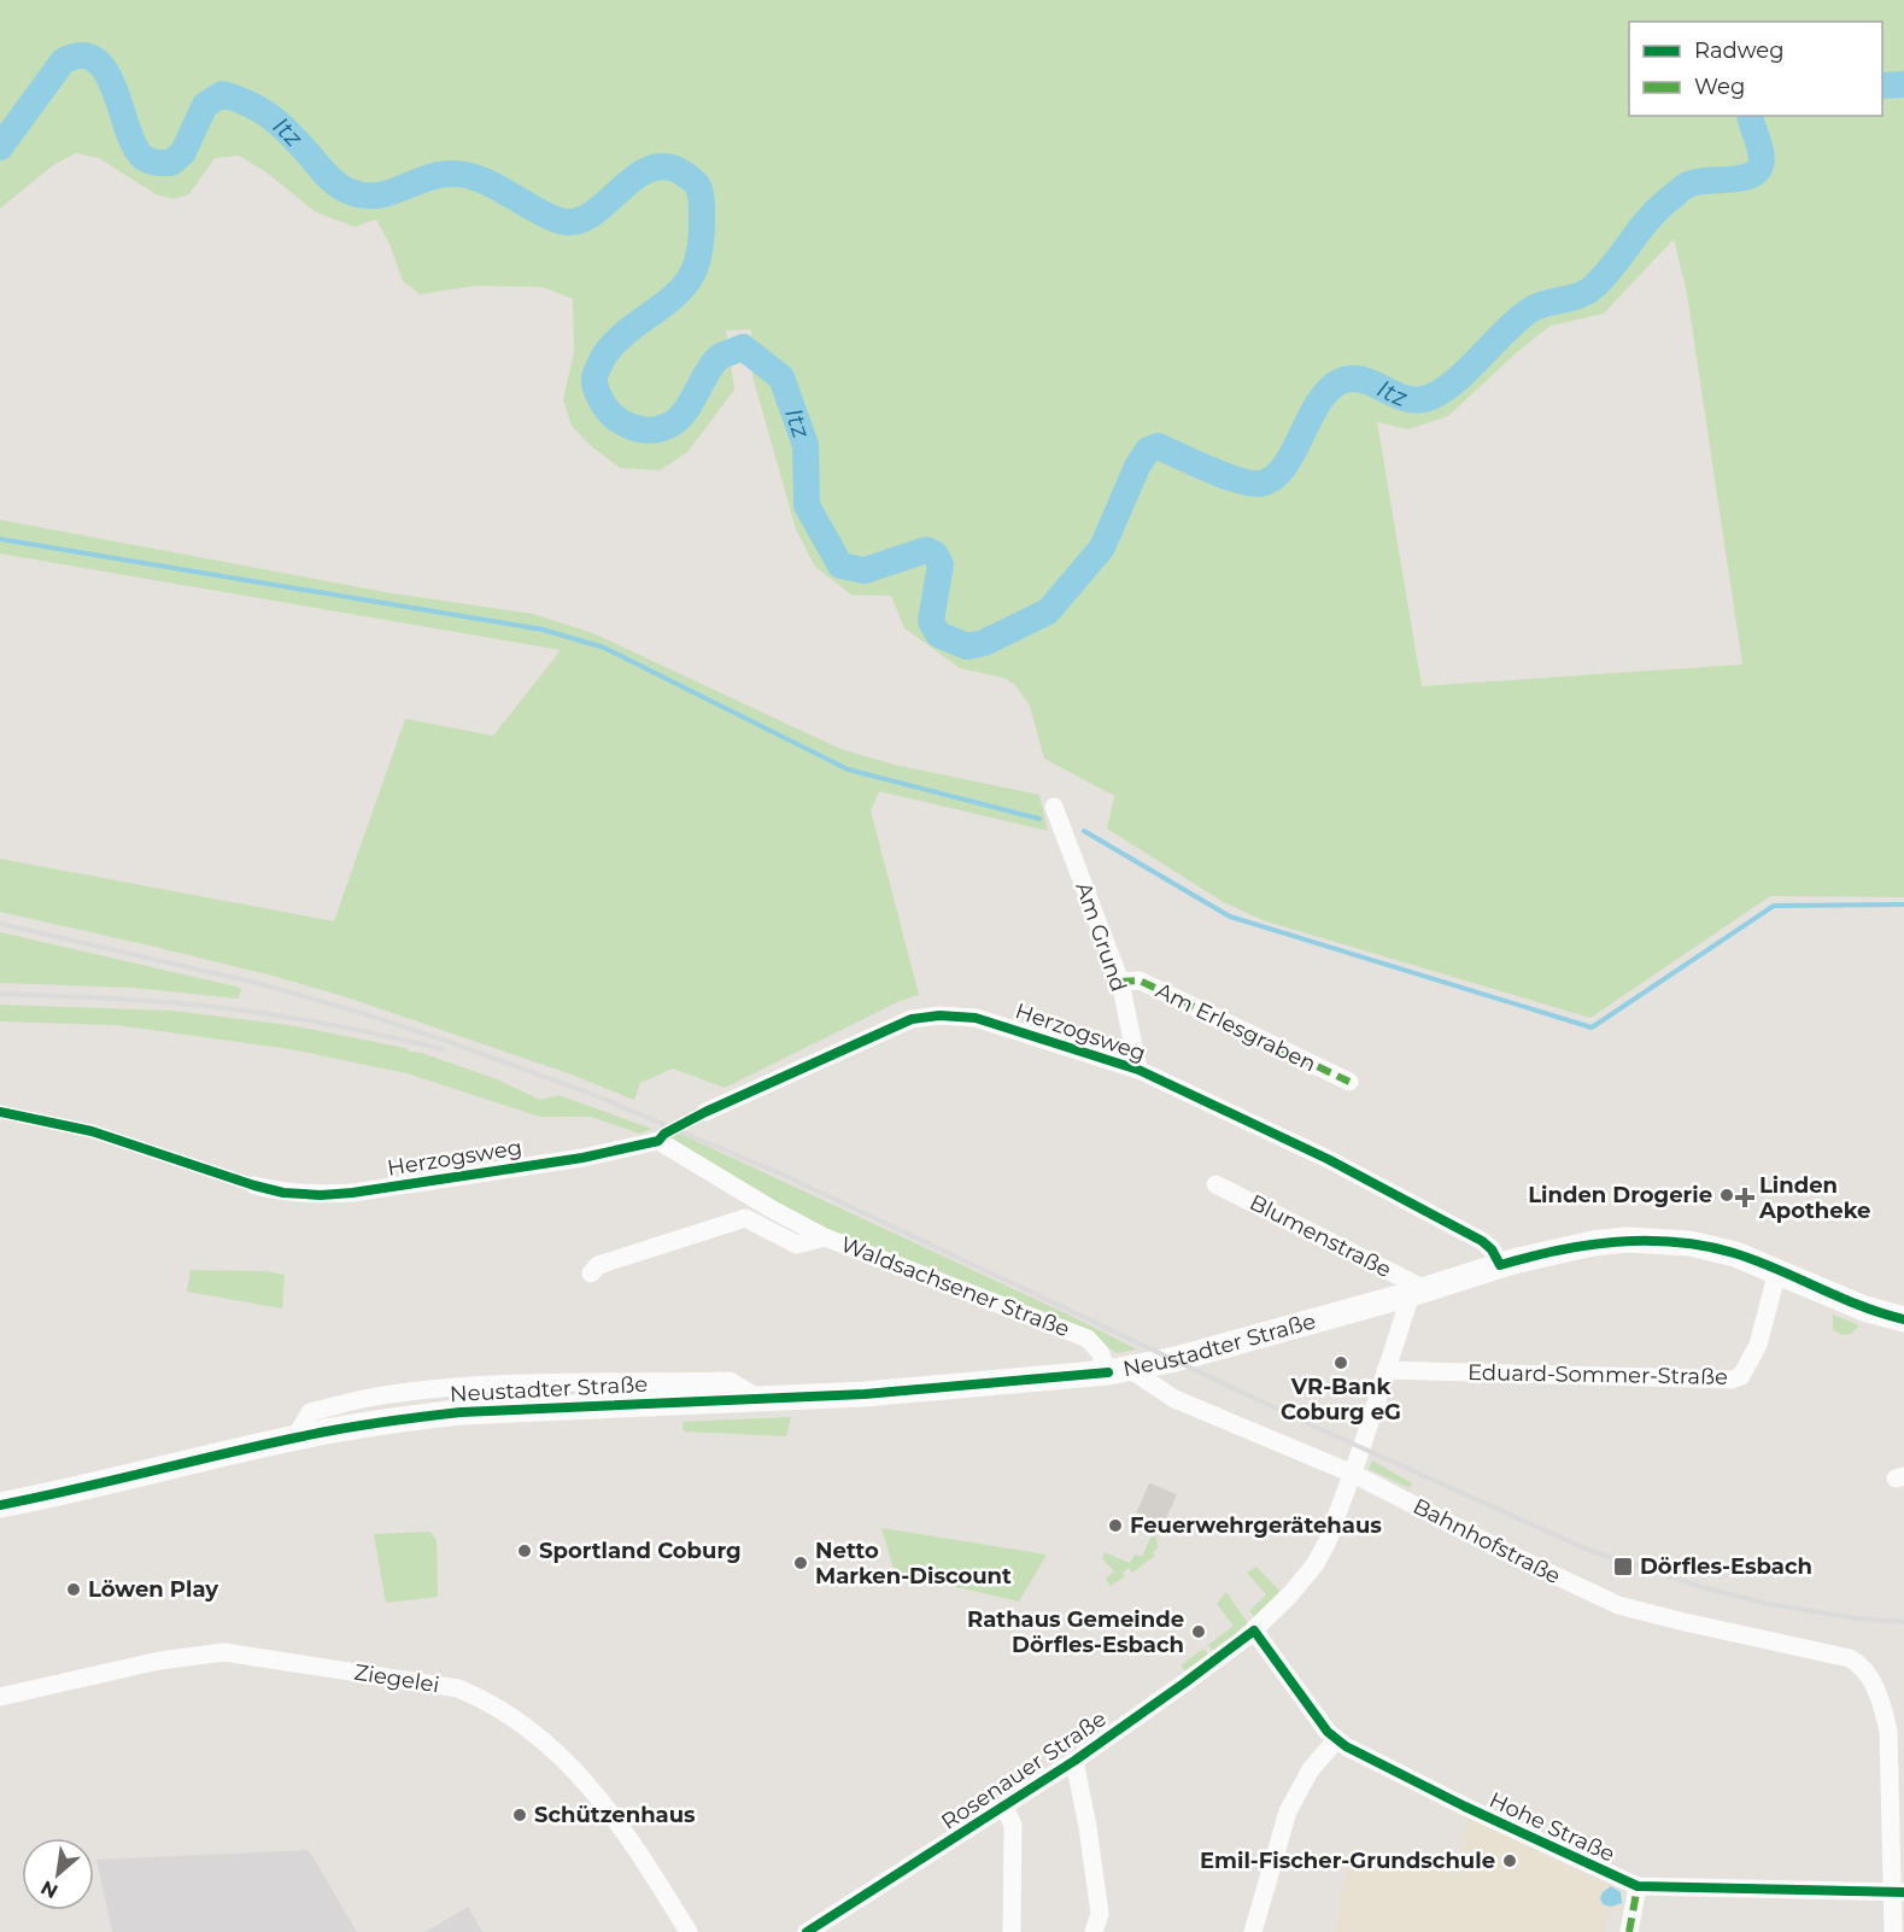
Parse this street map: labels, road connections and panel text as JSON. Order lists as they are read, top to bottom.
{
  "streets": {
    "street": [
      "Am Grund",
      "Am Erlesgraben",
      "Herzogsweg",
      "Blumenstraße",
      "Waldsachsener Straße",
      "Neustadter Straße",
      "Eduard-Sommer-Straße",
      "Bahnhofstraße",
      "Ziegelei",
      "Rosenauer Straße",
      "Hohe Straße"
    ]
  },
  "crossings": [
    ["Am Grund", "Am Erlesgraben"],
    ["Am Grund", "Herzogsweg"],
    ["Herzogsweg", "Waldsachsener Straße"],
    ["Herzogsweg", "Neustadter Straße"],
    ["Blumenstraße", "Neustadter Straße"],
    ["Blumenstraße", "Rosenauer Straße"],
    ["Waldsachsener Straße", "Neustadter Straße"],
    ["Waldsachsener Straße", "Bahnhofstraße"],
    ["Neustadter Straße", "Eduard-Sommer-Straße"],
    ["Neustadter Straße", "Bahnhofstraße"],
    ["Neustadter Straße", "Rosenauer Straße"],
    ["Eduard-Sommer-Straße", "Rosenauer Straße"],
    ["Bahnhofstraße", "Rosenauer Straße"],
    ["Bahnhofstraße", "Hohe Straße"],
    ["Rosenauer Straße", "Hohe Straße"]
  ],
  "water": ["Itz"],
  "places": {
    "other": [
      "Linden Drogerie",
      "VR-Bank Coburg eG",
      "Feuerwehrgerätehaus",
      "Sportland Coburg",
      "Netto Marken-Discount",
      "Löwen Play",
      "Rathaus Gemeinde Dörfles-Esbach",
      "Schützenhaus",
      "Emil-Fischer-Grundschule"
    ],
    "health": ["Linden Apotheke"],
    "transit": ["Dörfles-Esbach"]
  },
  "legend": ["Radweg", "Weg"],
  "north": "bottom left"
}
